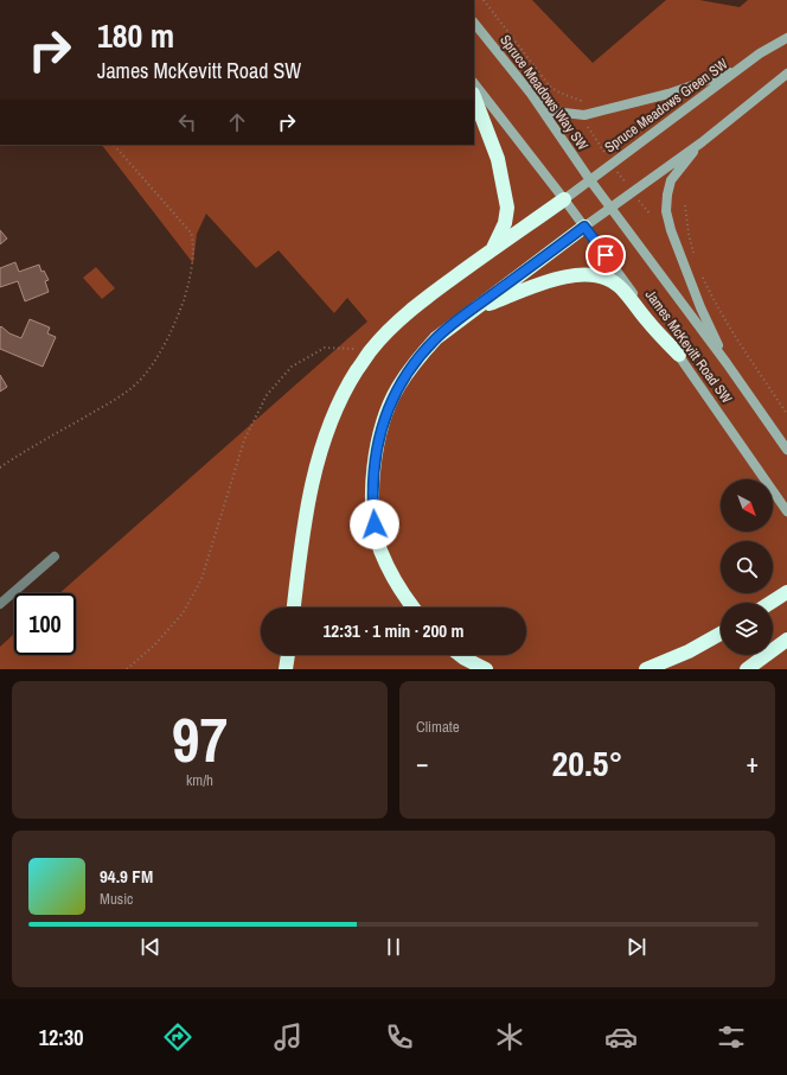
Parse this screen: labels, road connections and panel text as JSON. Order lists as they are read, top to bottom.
{
  "streets": {
    "main road": ["Spruce Meadows Way SW", "Spruce Meadows Green SW", "James McKevitt Road SW"]
  },
  "crossings": [
    ["Spruce Meadows Way SW", "Spruce Meadows Green SW"],
    ["Spruce Meadows Way SW", "James McKevitt Road SW"],
    ["Spruce Meadows Green SW", "James McKevitt Road SW"]
  ],
  "north": "bottom right",
  "page": {
    "turn": ["180 m", "James McKevitt Road SW"],
    "limit": "100",
    "trip": "12:31 · 1 min · 200 m",
    "tile": [
      ["97", "km/h"],
      "Climate"
    ],
    "heat": ["−", "20.5°", "+"],
    "song": ["94.9 FM", "Music"],
    "tabs": "12:30"
  }
}
